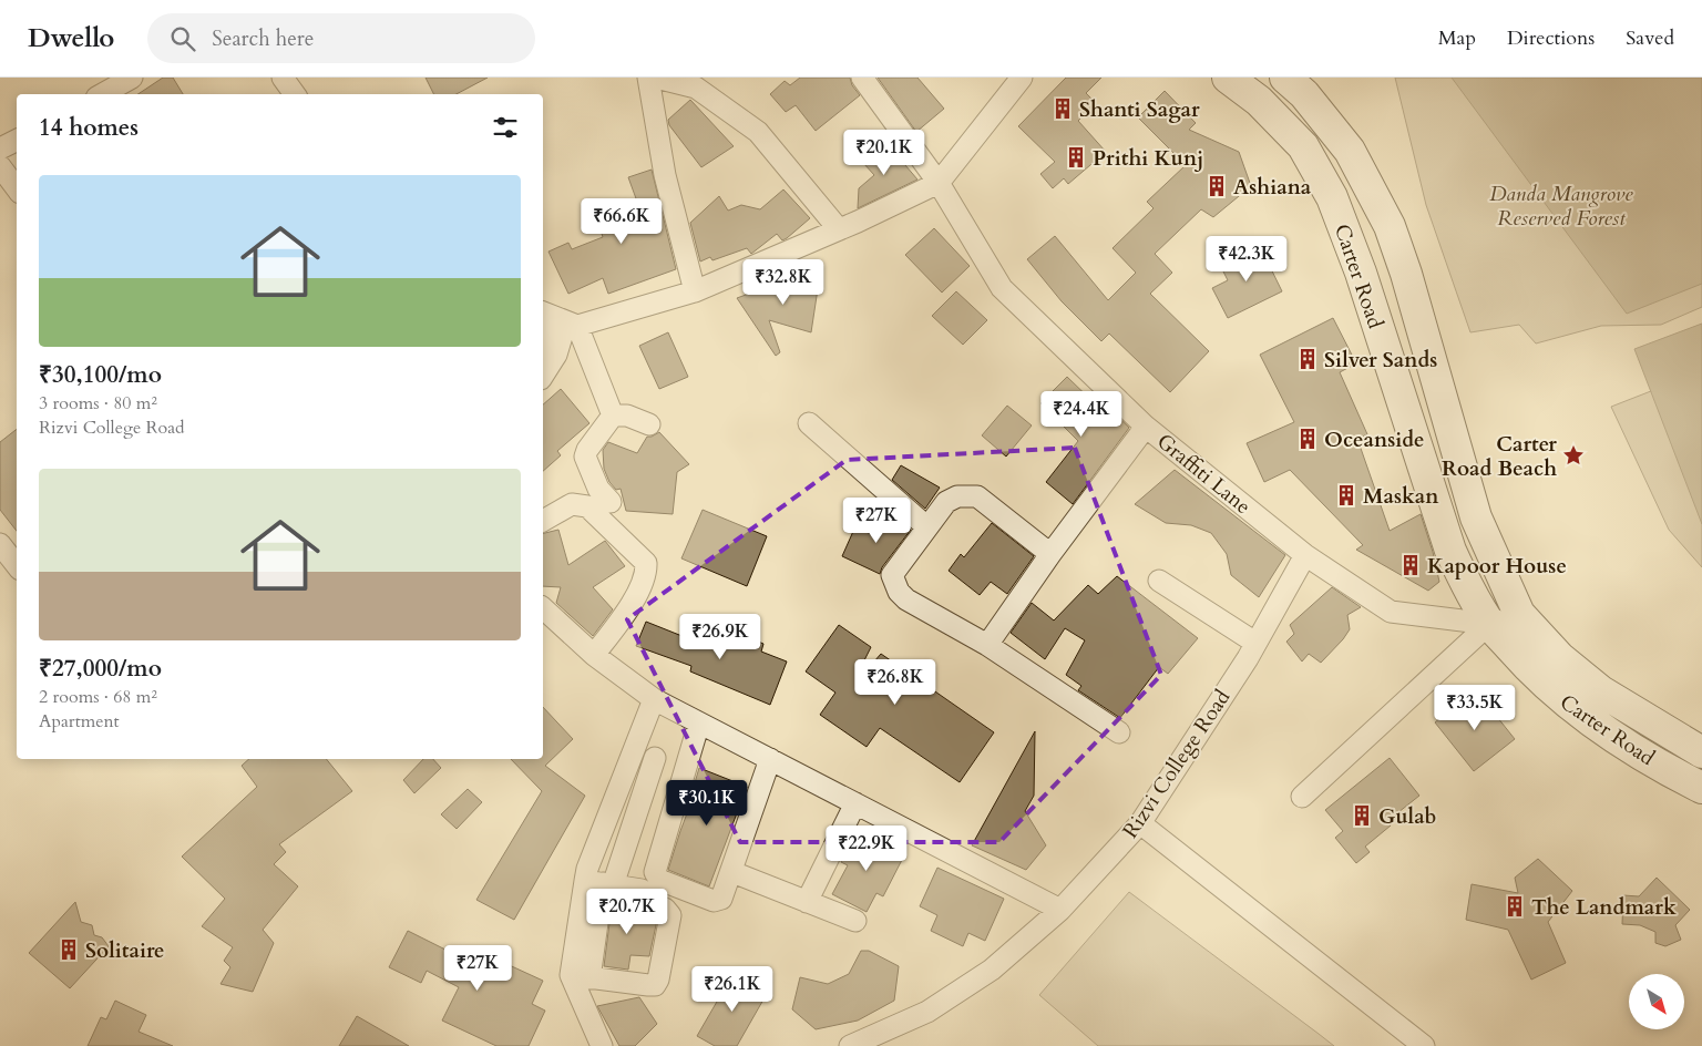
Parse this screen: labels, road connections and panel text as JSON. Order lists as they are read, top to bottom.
{
  "streets": {
    "main road": ["Carter Road"],
    "street": ["Graffiti Lane", "Rizvi College Road"]
  },
  "crossings": [
    ["Carter Road", "Graffiti Lane"],
    ["Graffiti Lane", "Rizvi College Road"]
  ],
  "parks": ["Danda Mangrove Reserved Forest"],
  "places": {
    "building": [
      "Shanti Sagar",
      "Prithi Kunj",
      "Ashiana",
      "Silver Sands",
      "Oceanside",
      "Maskan",
      "Kapoor House",
      "Gulab",
      "The Landmark",
      "Solitaire"
    ],
    "place": ["Carter Road Beach"]
  },
  "north": "bottom right",
  "page": {
    "header": "Dwello",
    "search": "Search here",
    "nav": ["Map", "Directions", "Saved"],
    "heading": "14 homes",
    "price": [
      "₹20.1K",
      "₹66.6K",
      "₹42.3K",
      "₹32.8K",
      "₹24.4K",
      "₹27K",
      "₹26.9K",
      "₹26.8K",
      "₹33.5K",
      "₹30.1K",
      "₹22.9K",
      "₹20.7K",
      "₹27K",
      "₹26.1K"
    ],
    "list": [
      {
        "name": "₹30,100/mo",
        "note": "3 rooms · 80 m² · Rizvi College Road"
      },
      {
        "name": "₹27,000/mo",
        "note": "2 rooms · 68 m² · Apartment"
      }
    ]
  }
}
